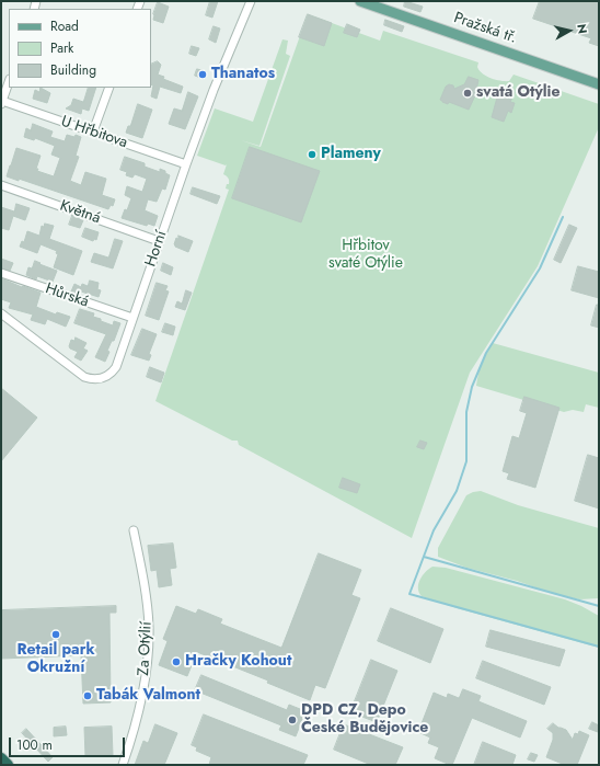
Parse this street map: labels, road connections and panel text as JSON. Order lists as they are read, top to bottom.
{
  "streets": {
    "main road": ["Pražská tř."],
    "street": [
      "U Hřbitova",
      "Květná",
      "Horní",
      "Hůrská",
      "Za Otýlií"
    ]
  },
  "crossings": [
    ["U Hřbitova", "Horní"],
    ["Květná", "Horní"],
    ["Horní", "Hůrská"]
  ],
  "parks": ["Hřbitov svaté Otýlie"],
  "places": [
    "Thanatos",
    "svatá Otýlie",
    "Plameny",
    "Retail park Okružní",
    "Hračky Kohout",
    "Tabák Valmont",
    "DPD CZ, Depo České Budějovice"
  ],
  "legend": ["Road", "Park", "Building"],
  "scale_bar": "100 m",
  "north": "right"
}
